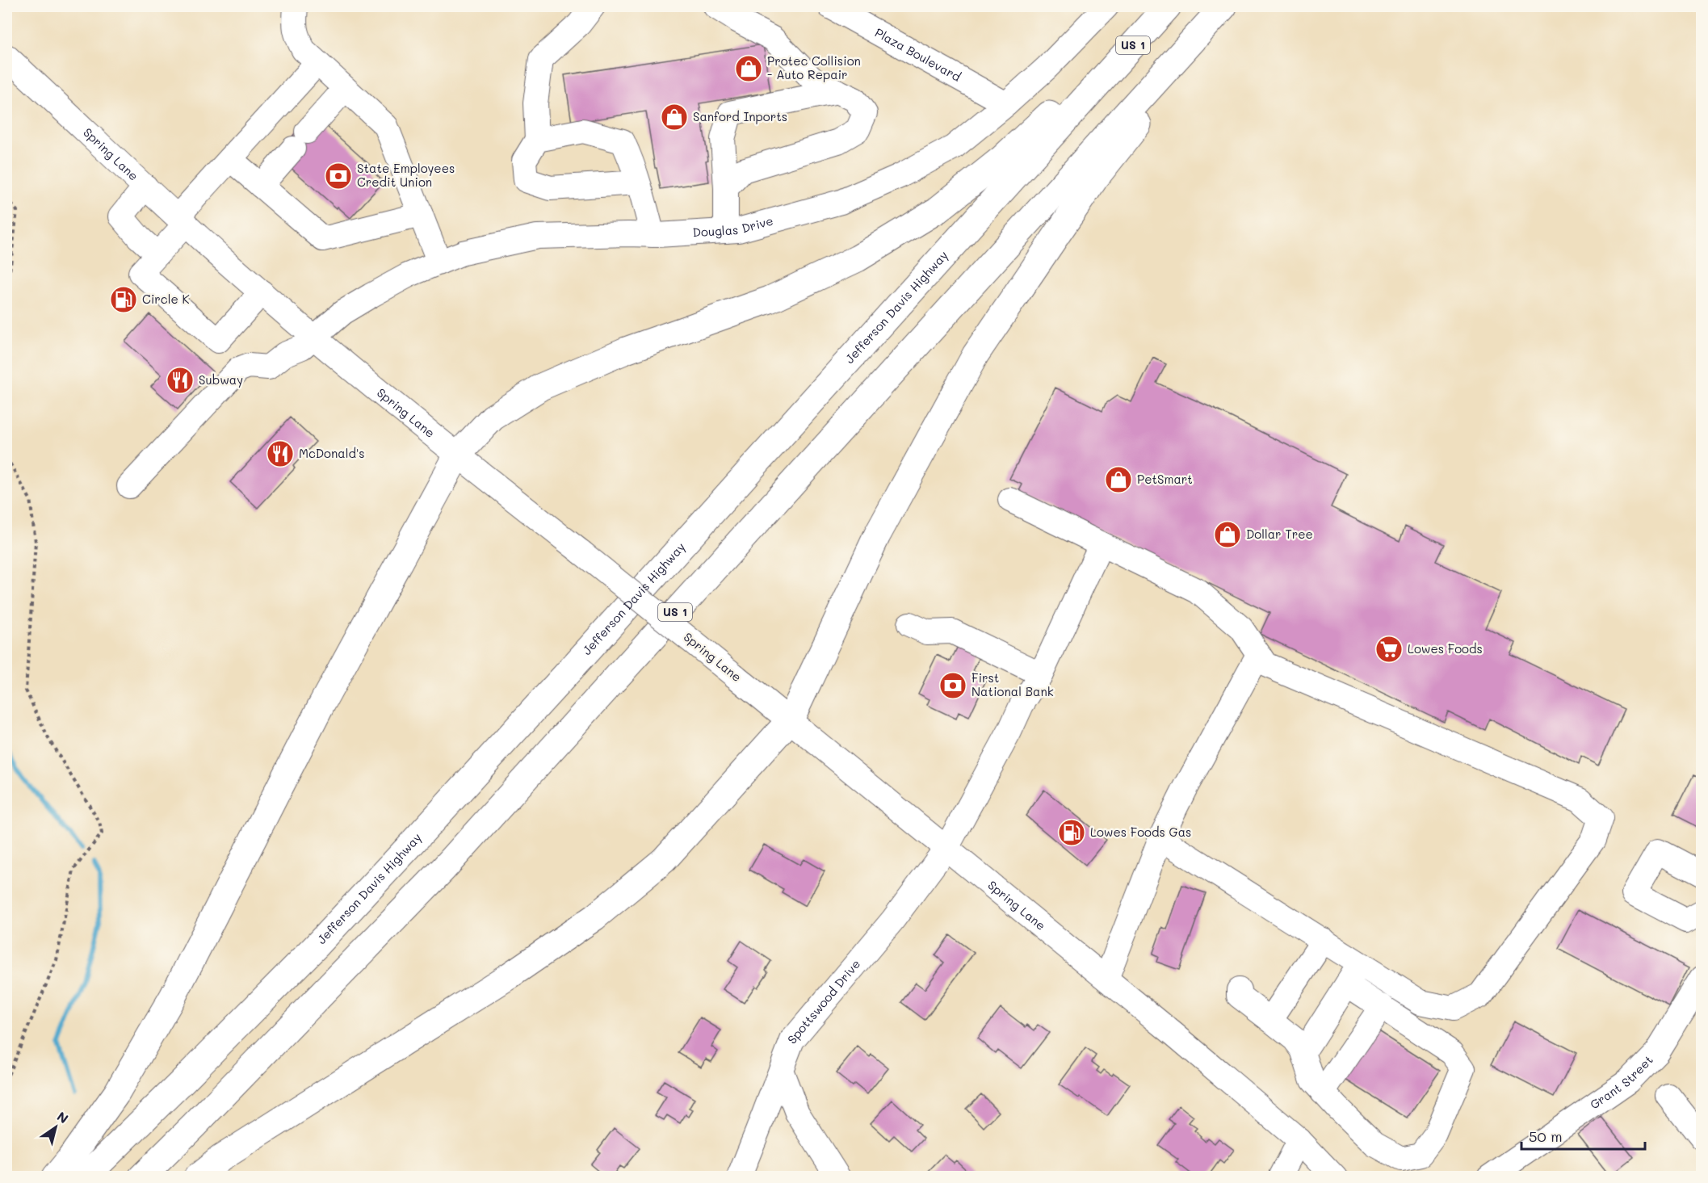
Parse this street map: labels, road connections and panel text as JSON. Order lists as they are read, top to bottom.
{
  "streets": {
    "highway": ["US 1", "Jefferson Davis Highway"],
    "street": [
      "Plaza Boulevard",
      "Spring Lane",
      "Douglas Drive",
      "Spottswood Drive",
      "Grant Street"
    ]
  },
  "crossings": [
    ["Plaza Boulevard", "Douglas Drive"],
    ["Spring Lane", "Douglas Drive"],
    ["Spring Lane", "Spottswood Drive"]
  ],
  "places": {
    "shop": [
      "Protec Collision - Auto Repair",
      "Sanford Inports",
      "PetSmart",
      "Dollar Tree"
    ],
    "bank": ["State Employees Credit Union", "First National Bank"],
    "fuel station": ["Circle K", "Lowes Foods Gas"],
    "restaurant": ["Subway", "McDonald's"],
    "supermarket": ["Lowes Foods"]
  },
  "scale_bar": "50 m",
  "north": "top right"
}
